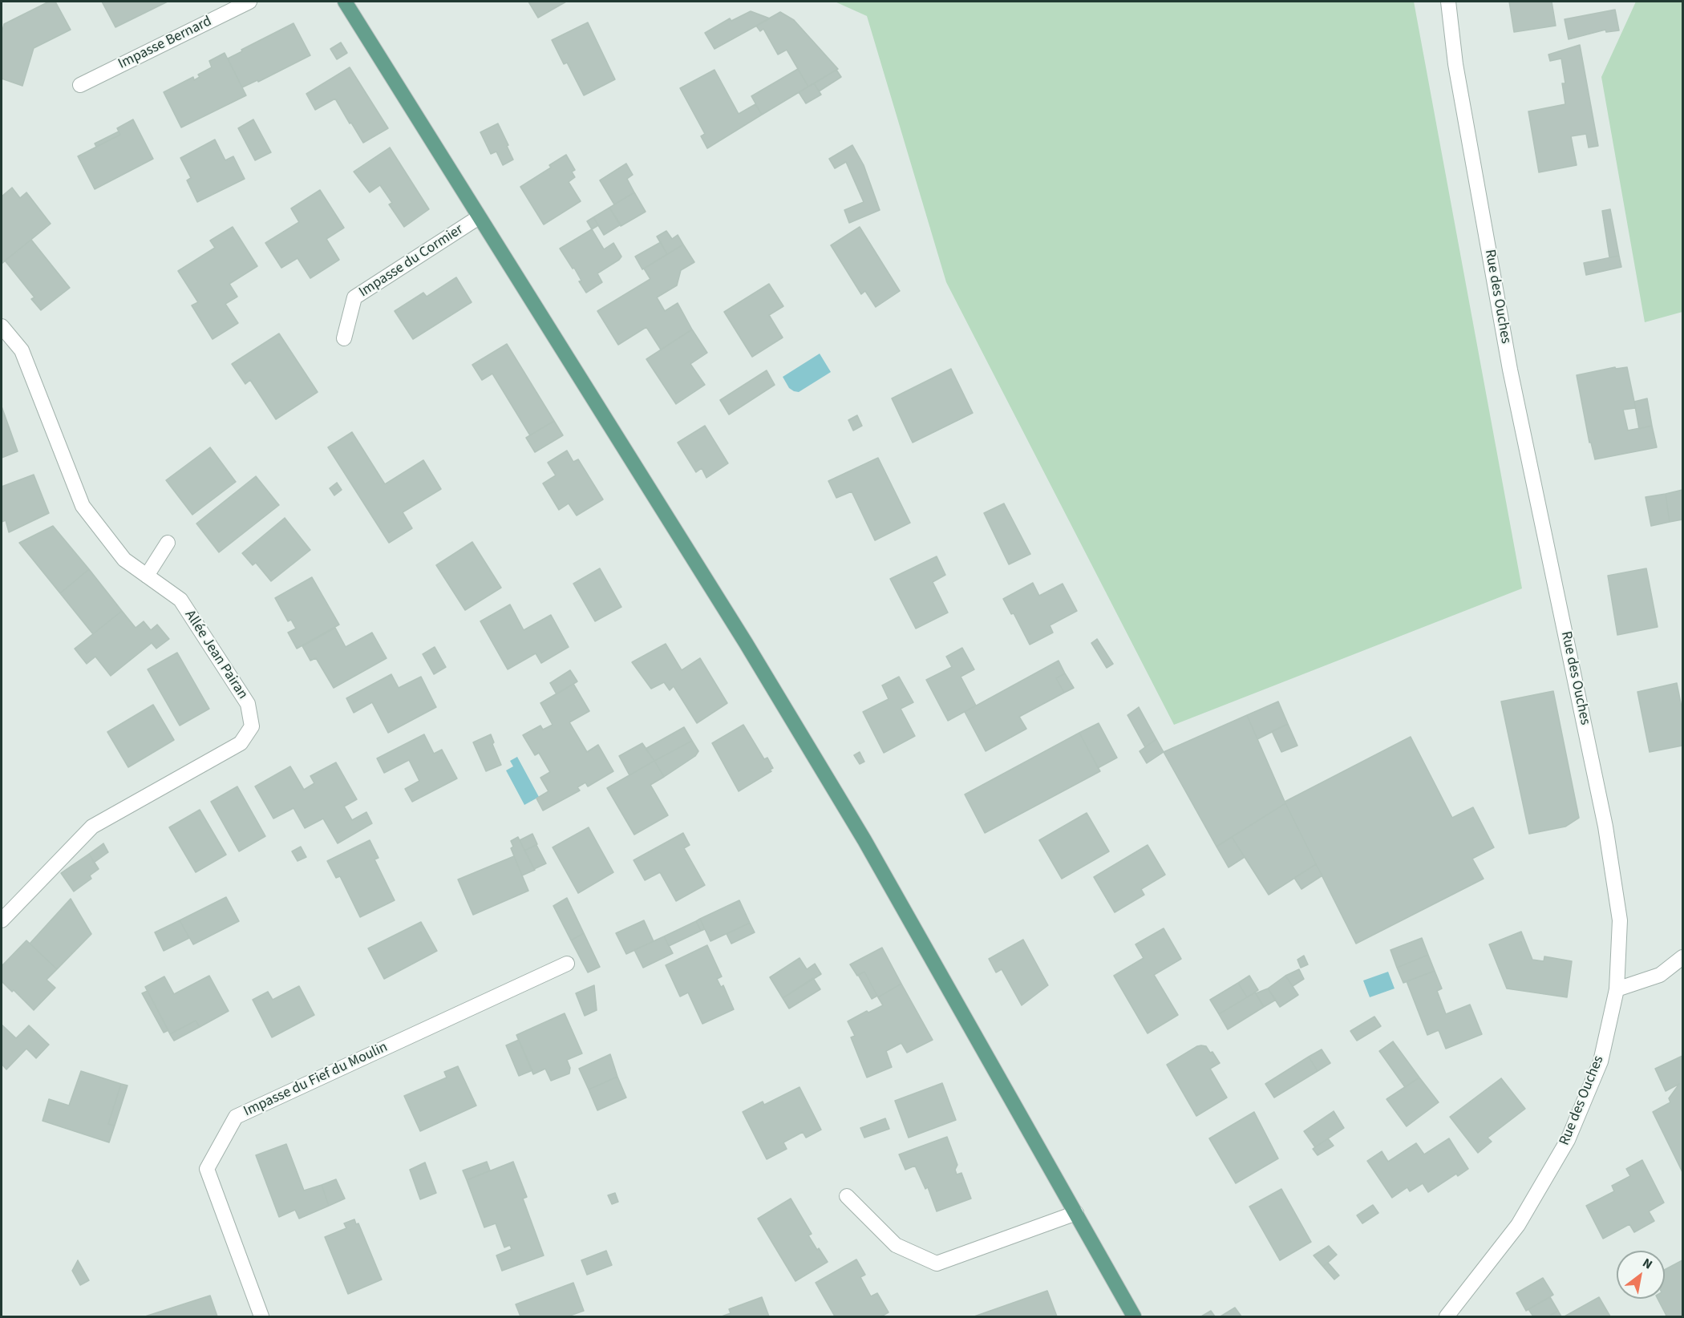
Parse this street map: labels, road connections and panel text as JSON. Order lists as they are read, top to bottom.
{
  "streets": {
    "street": [
      "Impasse Bernard",
      "Impasse du Cormier",
      "Rue des Ouches",
      "Allée Jean Pairan",
      "Impasse du Fief du Moulin"
    ]
  },
  "north": "top right"
}
